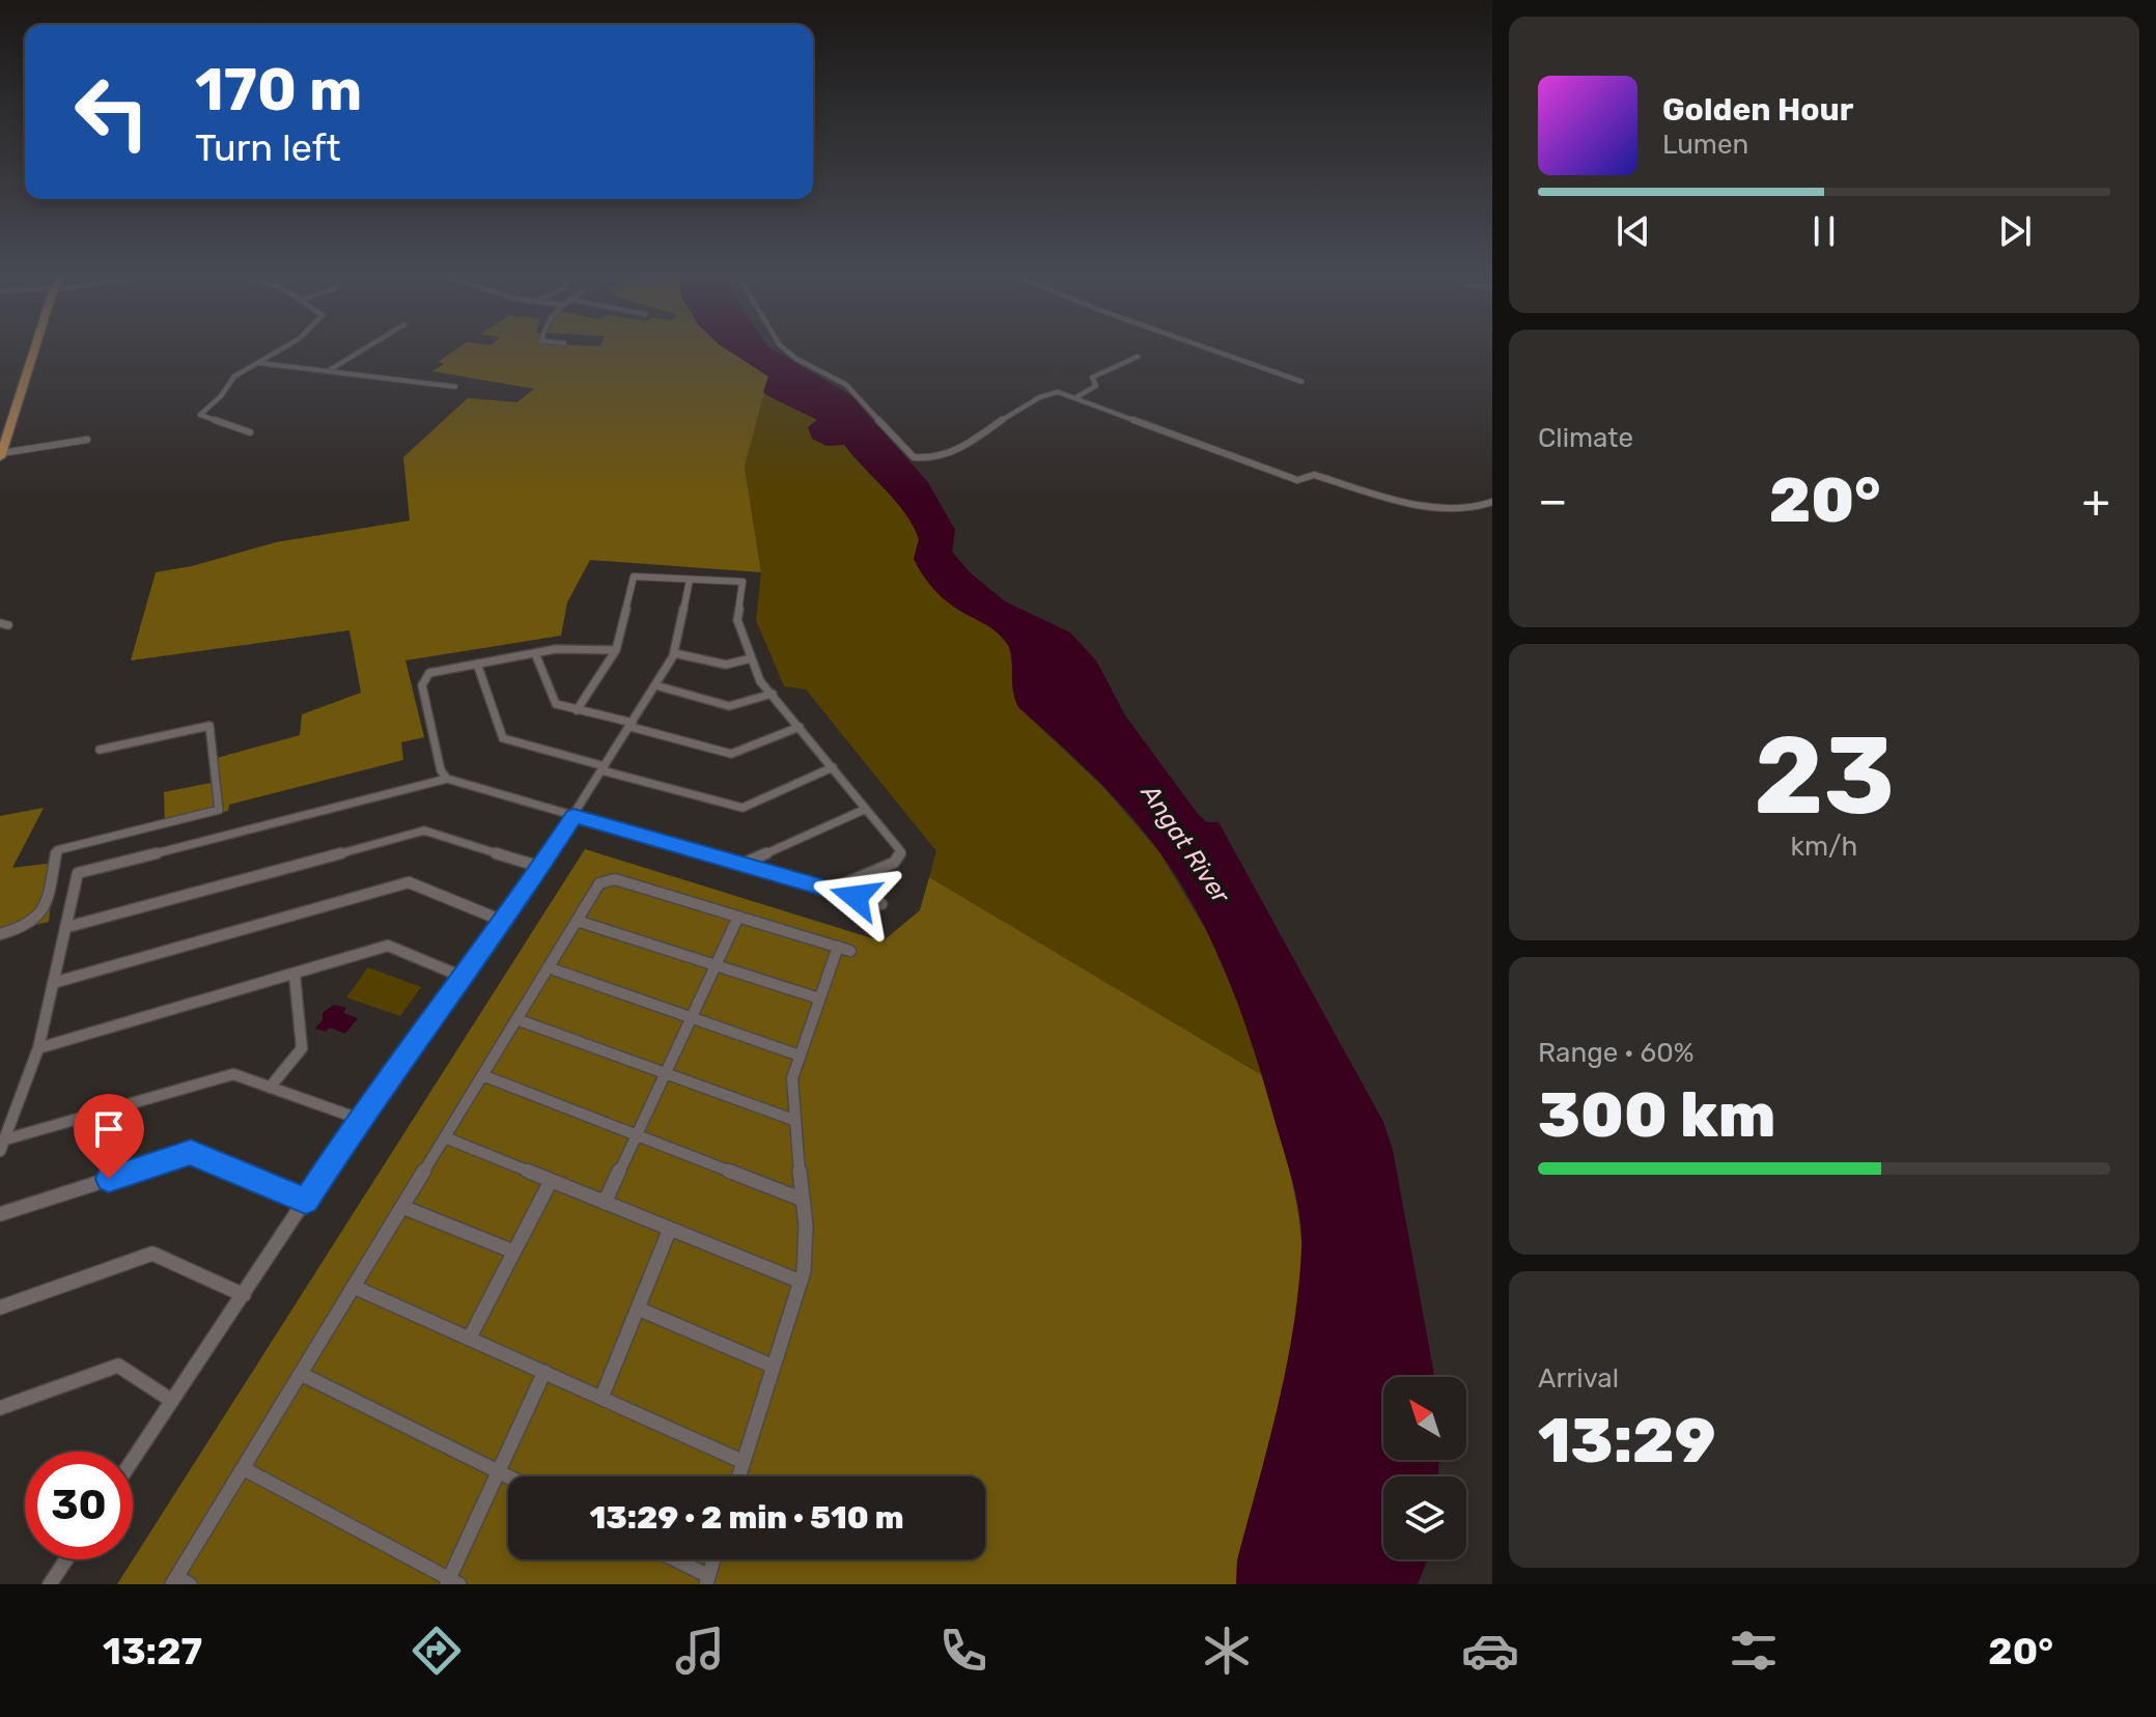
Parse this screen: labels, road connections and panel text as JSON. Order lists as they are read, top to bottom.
{
  "water": ["Angat River"],
  "north": "top left",
  "page": {
    "turn": ["170 m", "Turn left"],
    "song": ["Golden Hour", "Lumen"],
    "tile": [
      "Climate",
      ["23", "km/h"],
      ["Range · 60%", "300 km"],
      ["Arrival", "13:29"]
    ],
    "heat": ["−", "20°", "+"],
    "limit": "30",
    "trip": "13:29 · 2 min · 510 m",
    "tabs": ["13:27", "20°"]
  }
}
